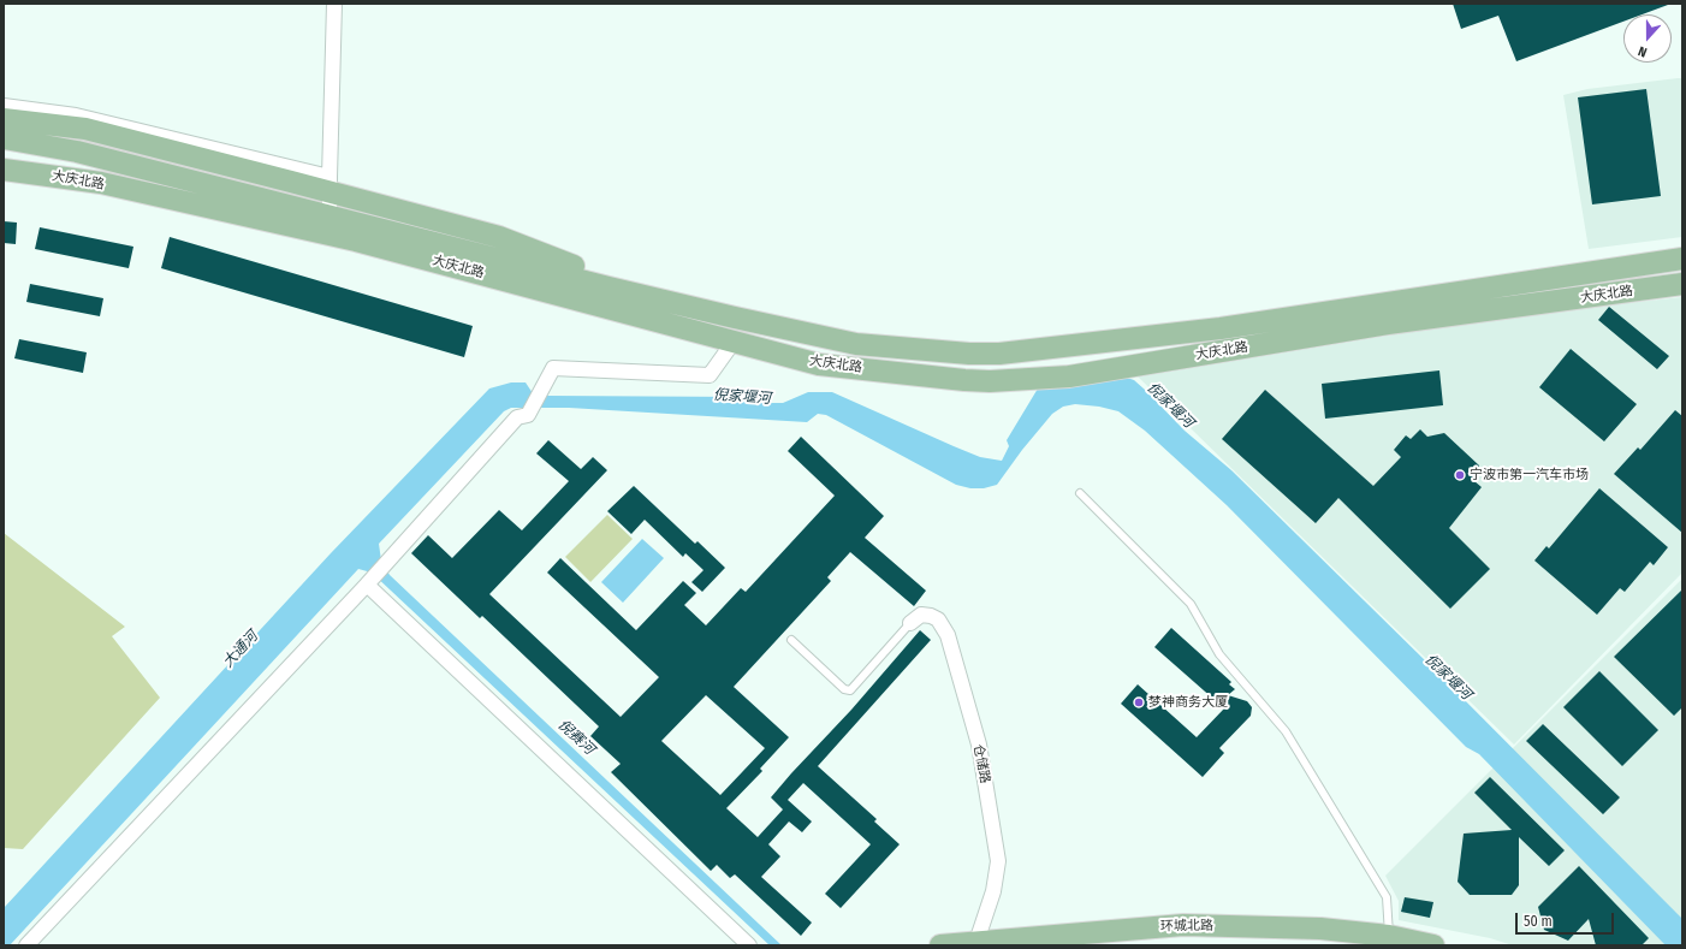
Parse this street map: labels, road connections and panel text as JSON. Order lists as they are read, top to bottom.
{
  "streets": {
    "main road": ["大庆北路", "环城北路"],
    "street": ["仓储路"]
  },
  "crossings": [
    ["仓储路", "环城北路"]
  ],
  "water": ["倪家堰河", "大通河", "倪赛河"],
  "places": ["宁波市第一汽车市场", "梦神商务大厦"],
  "scale_bar": "50 m",
  "north": "bottom"
}
